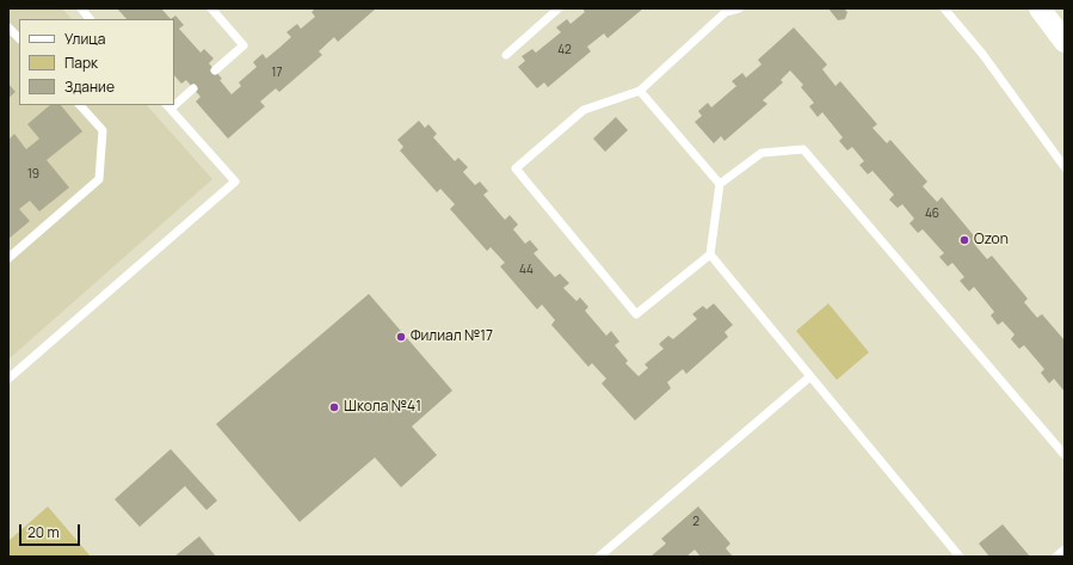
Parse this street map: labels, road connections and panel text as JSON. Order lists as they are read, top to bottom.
{
  "places": ["Ozon", "Филиал №17", "Школа №41"],
  "house_numbers": [
    "42",
    "17",
    "19",
    "46",
    "44",
    "2"
  ],
  "legend": ["Улица", "Парк", "Здание"],
  "scale_bar": "20 m"
}
